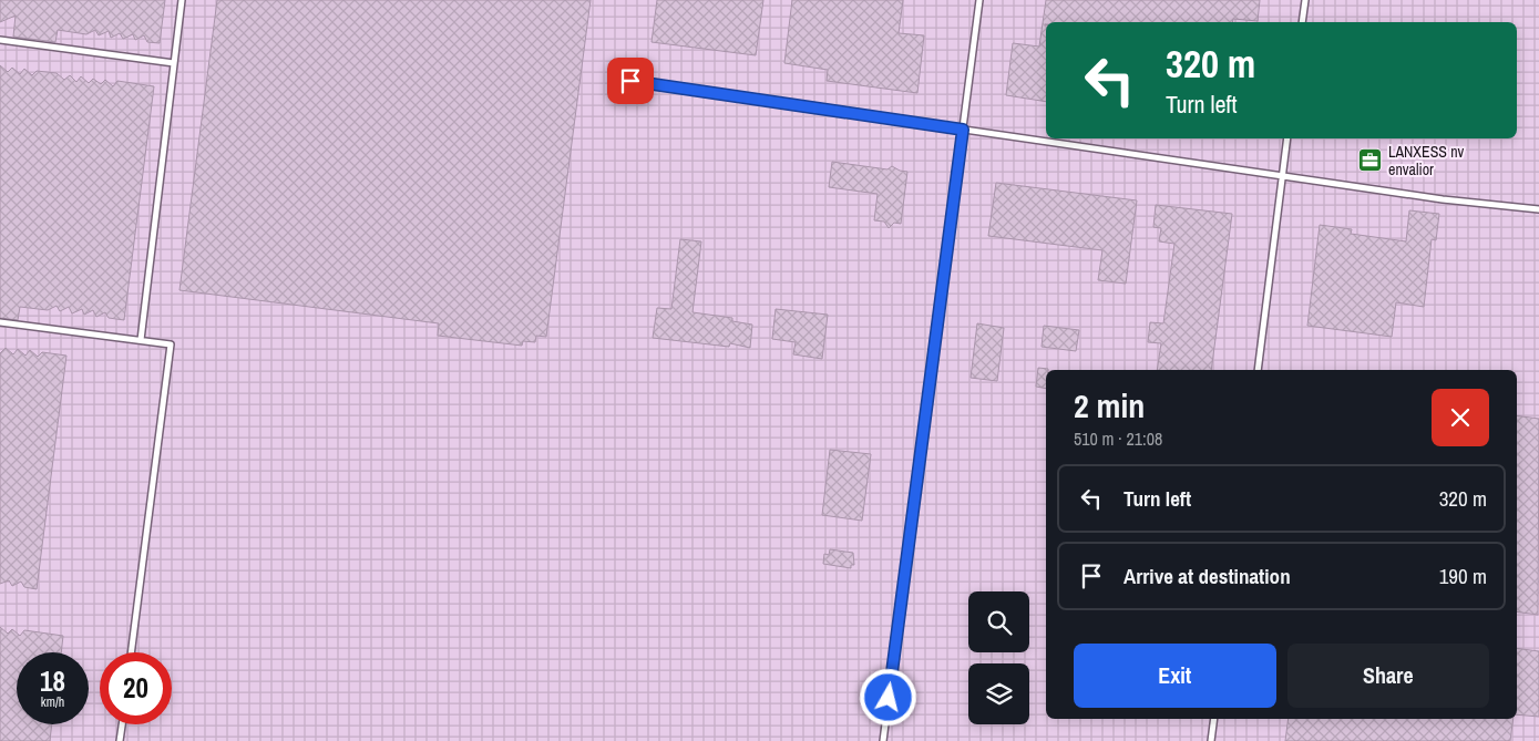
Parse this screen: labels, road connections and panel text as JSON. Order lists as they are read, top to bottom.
{
  "places": {
    "office": ["LANXESS nv envalior"]
  },
  "page": {
    "turn": ["320 m", "Turn left"],
    "heading": ["2 min", "510 m · 21:08"],
    "list": [
      {
        "name": "Turn left",
        "value": "320 m"
      },
      {
        "name": "Arrive at destination",
        "value": "190 m"
      }
    ],
    "buttons": ["Exit", "Share"],
    "speed": "18 km/h",
    "limit": "20"
  }
}
